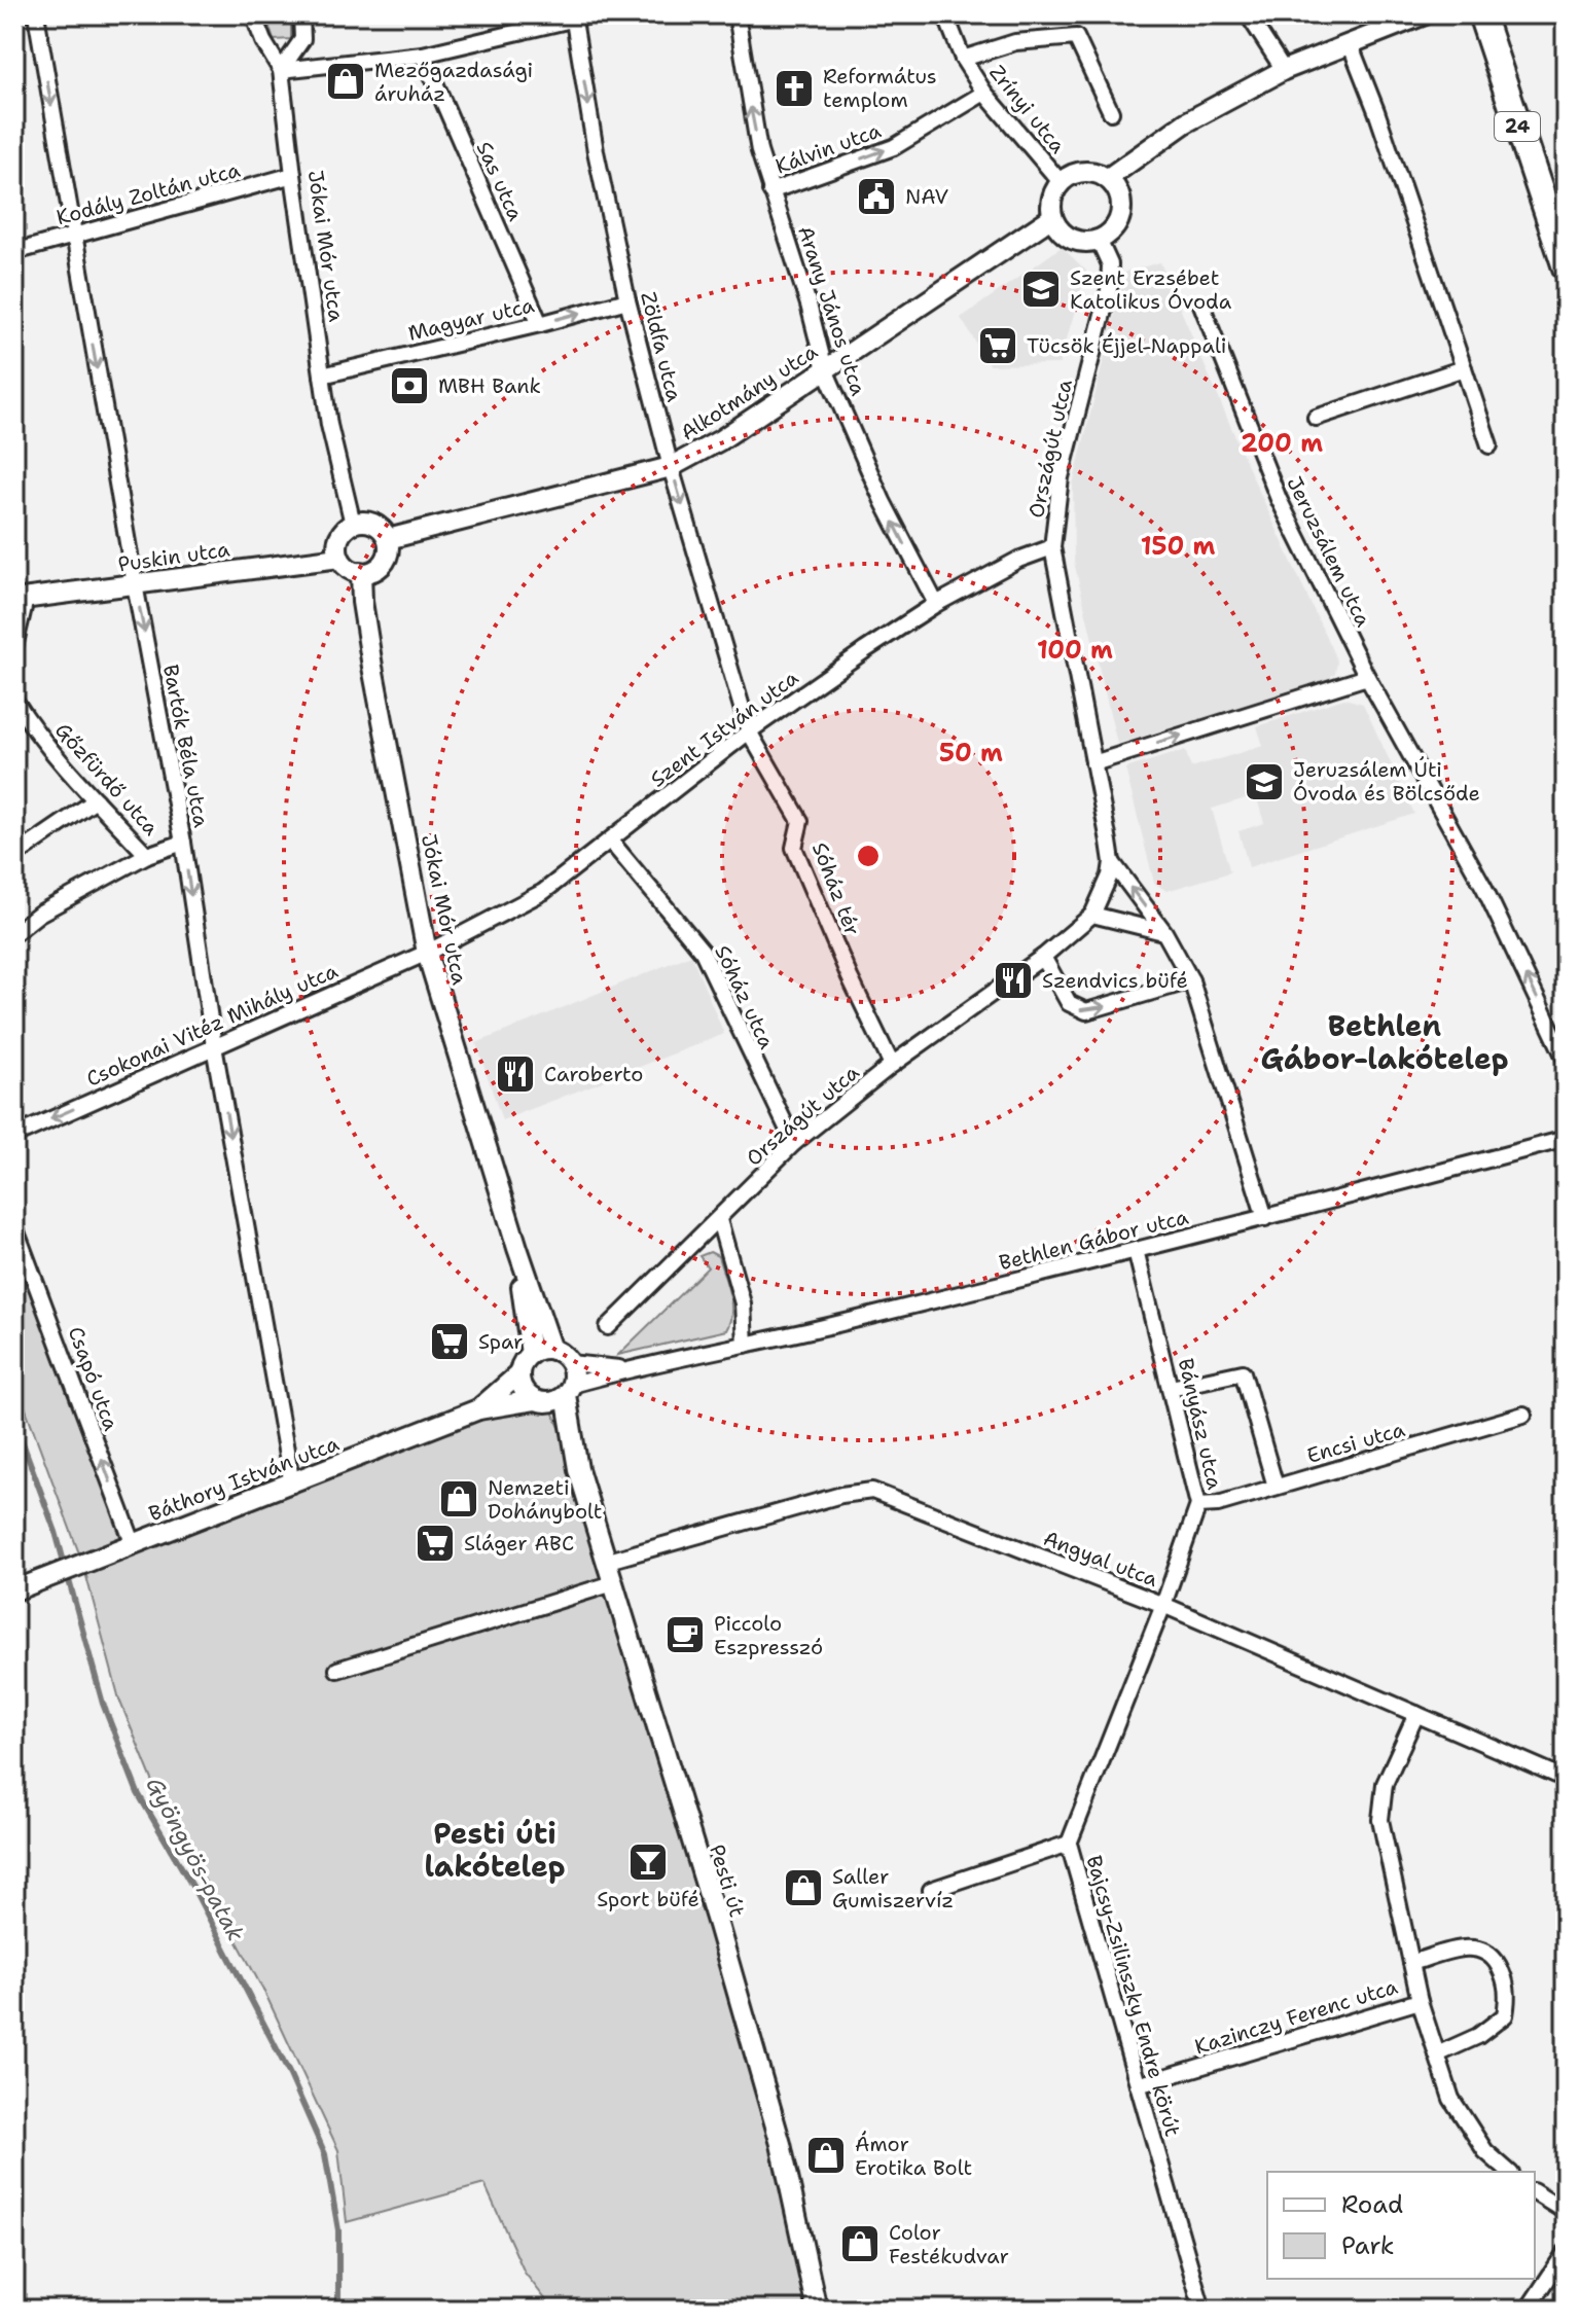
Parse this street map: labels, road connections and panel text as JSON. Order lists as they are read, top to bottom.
{
  "streets": {
    "main road": ["24"],
    "street": [
      "Zrínyi utca",
      "Kálvin utca",
      "Sas utca",
      "Kodály Zoltán utca",
      "Jókai Mór utca",
      "Arany János utca",
      "Magyar utca",
      "Zöldfa utca",
      "Alkotmány utca",
      "Országút utca",
      "Jeruzsálem utca",
      "Puskin utca",
      "Szent István utca",
      "Bartók Béla utca",
      "Gőzfürdő utca",
      "Sóház tér",
      "Sóház utca",
      "Csokonai Vitéz Mihály utca",
      "Bethlen Gábor utca",
      "Csapó utca",
      "Bányász utca",
      "Encsi utca",
      "Báthory István utca",
      "Angyal utca",
      "Pesti út",
      "Bajcsy-Zsilinszky Endre körút",
      "Kazinczy Ferenc utca"
    ]
  },
  "crossings": [
    ["Zrínyi utca", "Kálvin utca"],
    ["Zrínyi utca", "Alkotmány utca"],
    ["Zrínyi utca", "Országút utca"],
    ["Kálvin utca", "Arany János utca"],
    ["Sas utca", "Magyar utca"],
    ["Kodály Zoltán utca", "Jókai Mór utca"],
    ["Kodály Zoltán utca", "Bartók Béla utca"],
    ["Jókai Mór utca", "Magyar utca"],
    ["Jókai Mór utca", "Alkotmány utca"],
    ["Jókai Mór utca", "Puskin utca"],
    ["Jókai Mór utca", "Szent István utca"],
    ["Jókai Mór utca", "Csokonai Vitéz Mihály utca"],
    ["Jókai Mór utca", "Bethlen Gábor utca"],
    ["Jókai Mór utca", "Báthory István utca"],
    ["Jókai Mór utca", "Pesti út"],
    ["Arany János utca", "Alkotmány utca"],
    ["Arany János utca", "Szent István utca"],
    ["Magyar utca", "Zöldfa utca"],
    ["Zöldfa utca", "Alkotmány utca"],
    ["Zöldfa utca", "Szent István utca"],
    ["Zöldfa utca", "Sóház tér"],
    ["Alkotmány utca", "Országút utca"],
    ["Alkotmány utca", "Puskin utca"],
    ["Országút utca", "Szent István utca"],
    ["Országút utca", "Sóház tér"],
    ["Országút utca", "Sóház utca"],
    ["Országút utca", "Bethlen Gábor utca"],
    ["Puskin utca", "Bartók Béla utca"],
    ["Szent István utca", "Sóház tér"],
    ["Szent István utca", "Sóház utca"],
    ["Szent István utca", "Csokonai Vitéz Mihály utca"],
    ["Bartók Béla utca", "Gőzfürdő utca"],
    ["Bartók Béla utca", "Csokonai Vitéz Mihály utca"],
    ["Bartók Béla utca", "Báthory István utca"],
    ["Bethlen Gábor utca", "Bányász utca"],
    ["Bethlen Gábor utca", "Báthory István utca"],
    ["Bethlen Gábor utca", "Pesti út"],
    ["Csapó utca", "Báthory István utca"],
    ["Bányász utca", "Encsi utca"],
    ["Bányász utca", "Angyal utca"],
    ["Bányász utca", "Bajcsy-Zsilinszky Endre körút"],
    ["Báthory István utca", "Pesti út"],
    ["Angyal utca", "Pesti út"],
    ["Angyal utca", "Bajcsy-Zsilinszky Endre körút"],
    ["Bajcsy-Zsilinszky Endre körút", "Kazinczy Ferenc utca"]
  ],
  "one_way": [
    "Kálvin utca",
    "Arany János utca",
    "Zöldfa utca",
    "Jeruzsálem utca",
    "Bartók Béla utca",
    "Csokonai Vitéz Mihály utca",
    "Csapó utca"
  ],
  "districts": ["Bethlen Gábor-lakótelep", "Pesti úti lakótelep"],
  "water": ["Gyöngyös-patak"],
  "places": {
    "shop": [
      "Mezőgazdasági áruház",
      "Nemzeti Dohánybolt",
      "Saller Gumiszervíz",
      "Ámor Erotika Bolt",
      "Color Festékudvar"
    ],
    "church": ["Református templom"],
    "public building": ["NAV"],
    "school or university": ["Szent Erzsébet Katolikus Óvoda", "Jeruzsálem Úti Óvoda és Bölcsőde"],
    "supermarket": ["Tücsök Éjjel-Nappali", "Spar", "Sláger ABC"],
    "bank": ["MBH Bank"],
    "restaurant": ["Szendvics büfé", "Caroberto"],
    "cafe": ["Piccolo Eszpresszó"],
    "bar": ["Sport büfé"]
  },
  "legend": ["Road", "Park"],
  "rings": [
    "200 m",
    "150 m",
    "100 m",
    "50 m"
  ]
}
